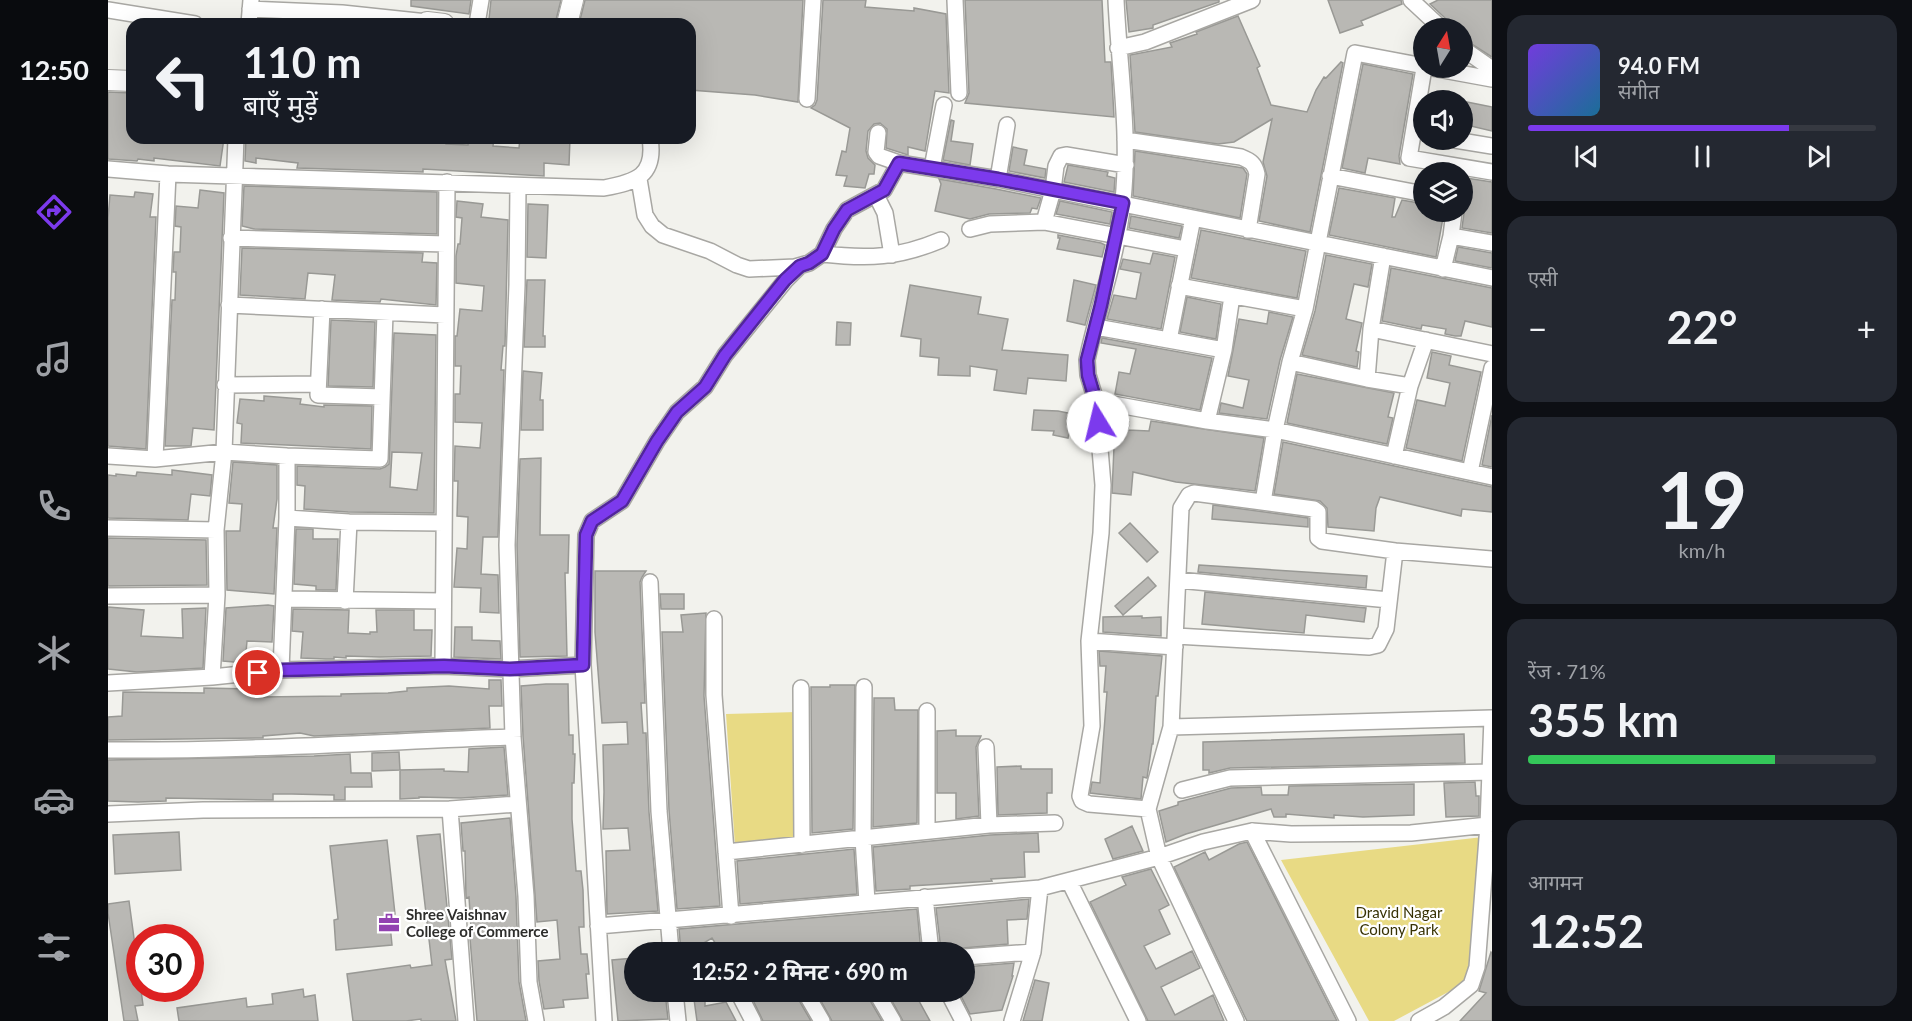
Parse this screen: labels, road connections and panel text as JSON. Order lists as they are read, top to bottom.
{
  "parks": ["Dravid Nagar Colony Park"],
  "places": {
    "office": ["Shree Vaishnav College of Commerce"]
  },
  "north": "top",
  "page": {
    "tabs": "12:50",
    "turn": ["110 m", "बाएँ मुड़ें"],
    "song": ["94.0 FM", "संगीत"],
    "tile": [
      "एसी",
      ["19", "km/h"],
      ["रेंज · 71%", "355 km"],
      ["आगमन", "12:52"]
    ],
    "heat": ["−", "22°", "+"],
    "limit": "30",
    "trip": "12:52 · 2 मिनट · 690 m"
  }
}
